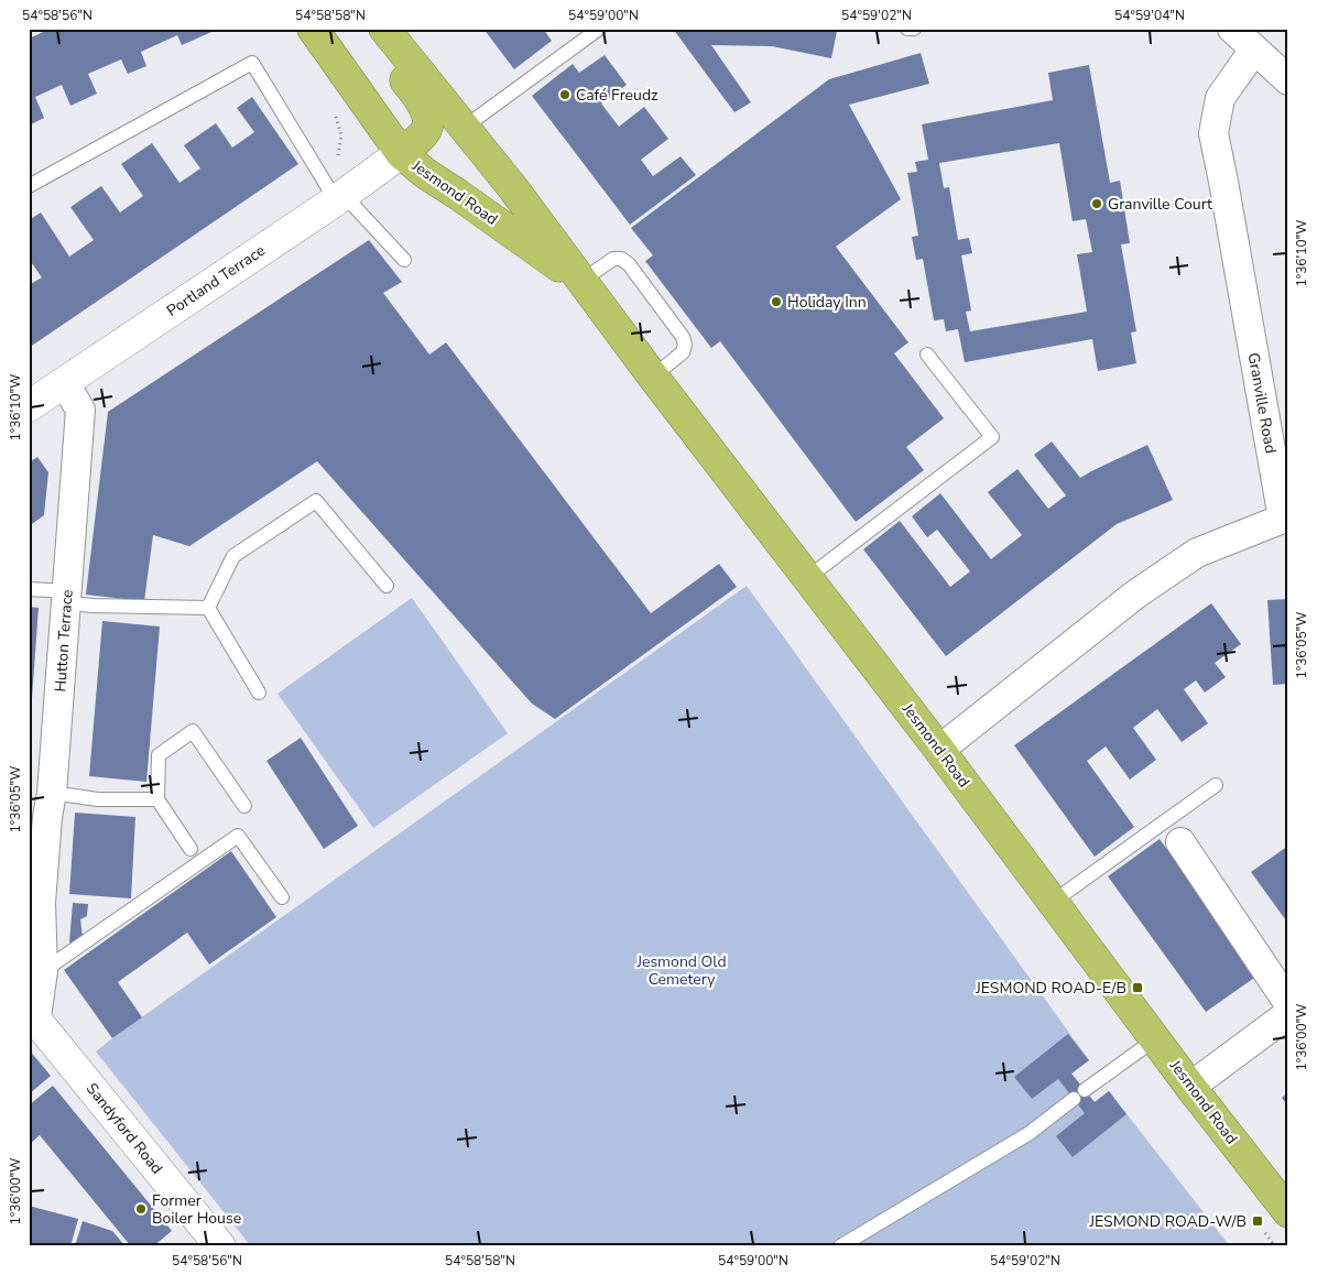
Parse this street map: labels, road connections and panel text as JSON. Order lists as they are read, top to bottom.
{
  "streets": {
    "highway": ["Jesmond Road"],
    "main road": ["Portland Terrace", "Sandyford Road"],
    "street": ["Granville Road", "Hutton Terrace"]
  },
  "crossings": [
    ["Jesmond Road", "Portland Terrace"],
    ["Jesmond Road", "Granville Road"],
    ["Portland Terrace", "Hutton Terrace"],
    ["Hutton Terrace", "Sandyford Road"]
  ],
  "parks": ["Jesmond Old Cemetery"],
  "places": {
    "other": [
      "Café Freudz",
      "Granville Court",
      "Holiday Inn",
      "Former Boiler House"
    ],
    "transit": ["JESMOND ROAD-E/B", "JESMOND ROAD-W/B"]
  },
  "coordinates": [
    "54°58'56\"N",
    "54°58'58\"N",
    "54°59'00\"N",
    "54°59'02\"N",
    "54°59'04\"N",
    "1°36'10\"W",
    "1°36'05\"W",
    "1°36'00\"W"
  ]
}
